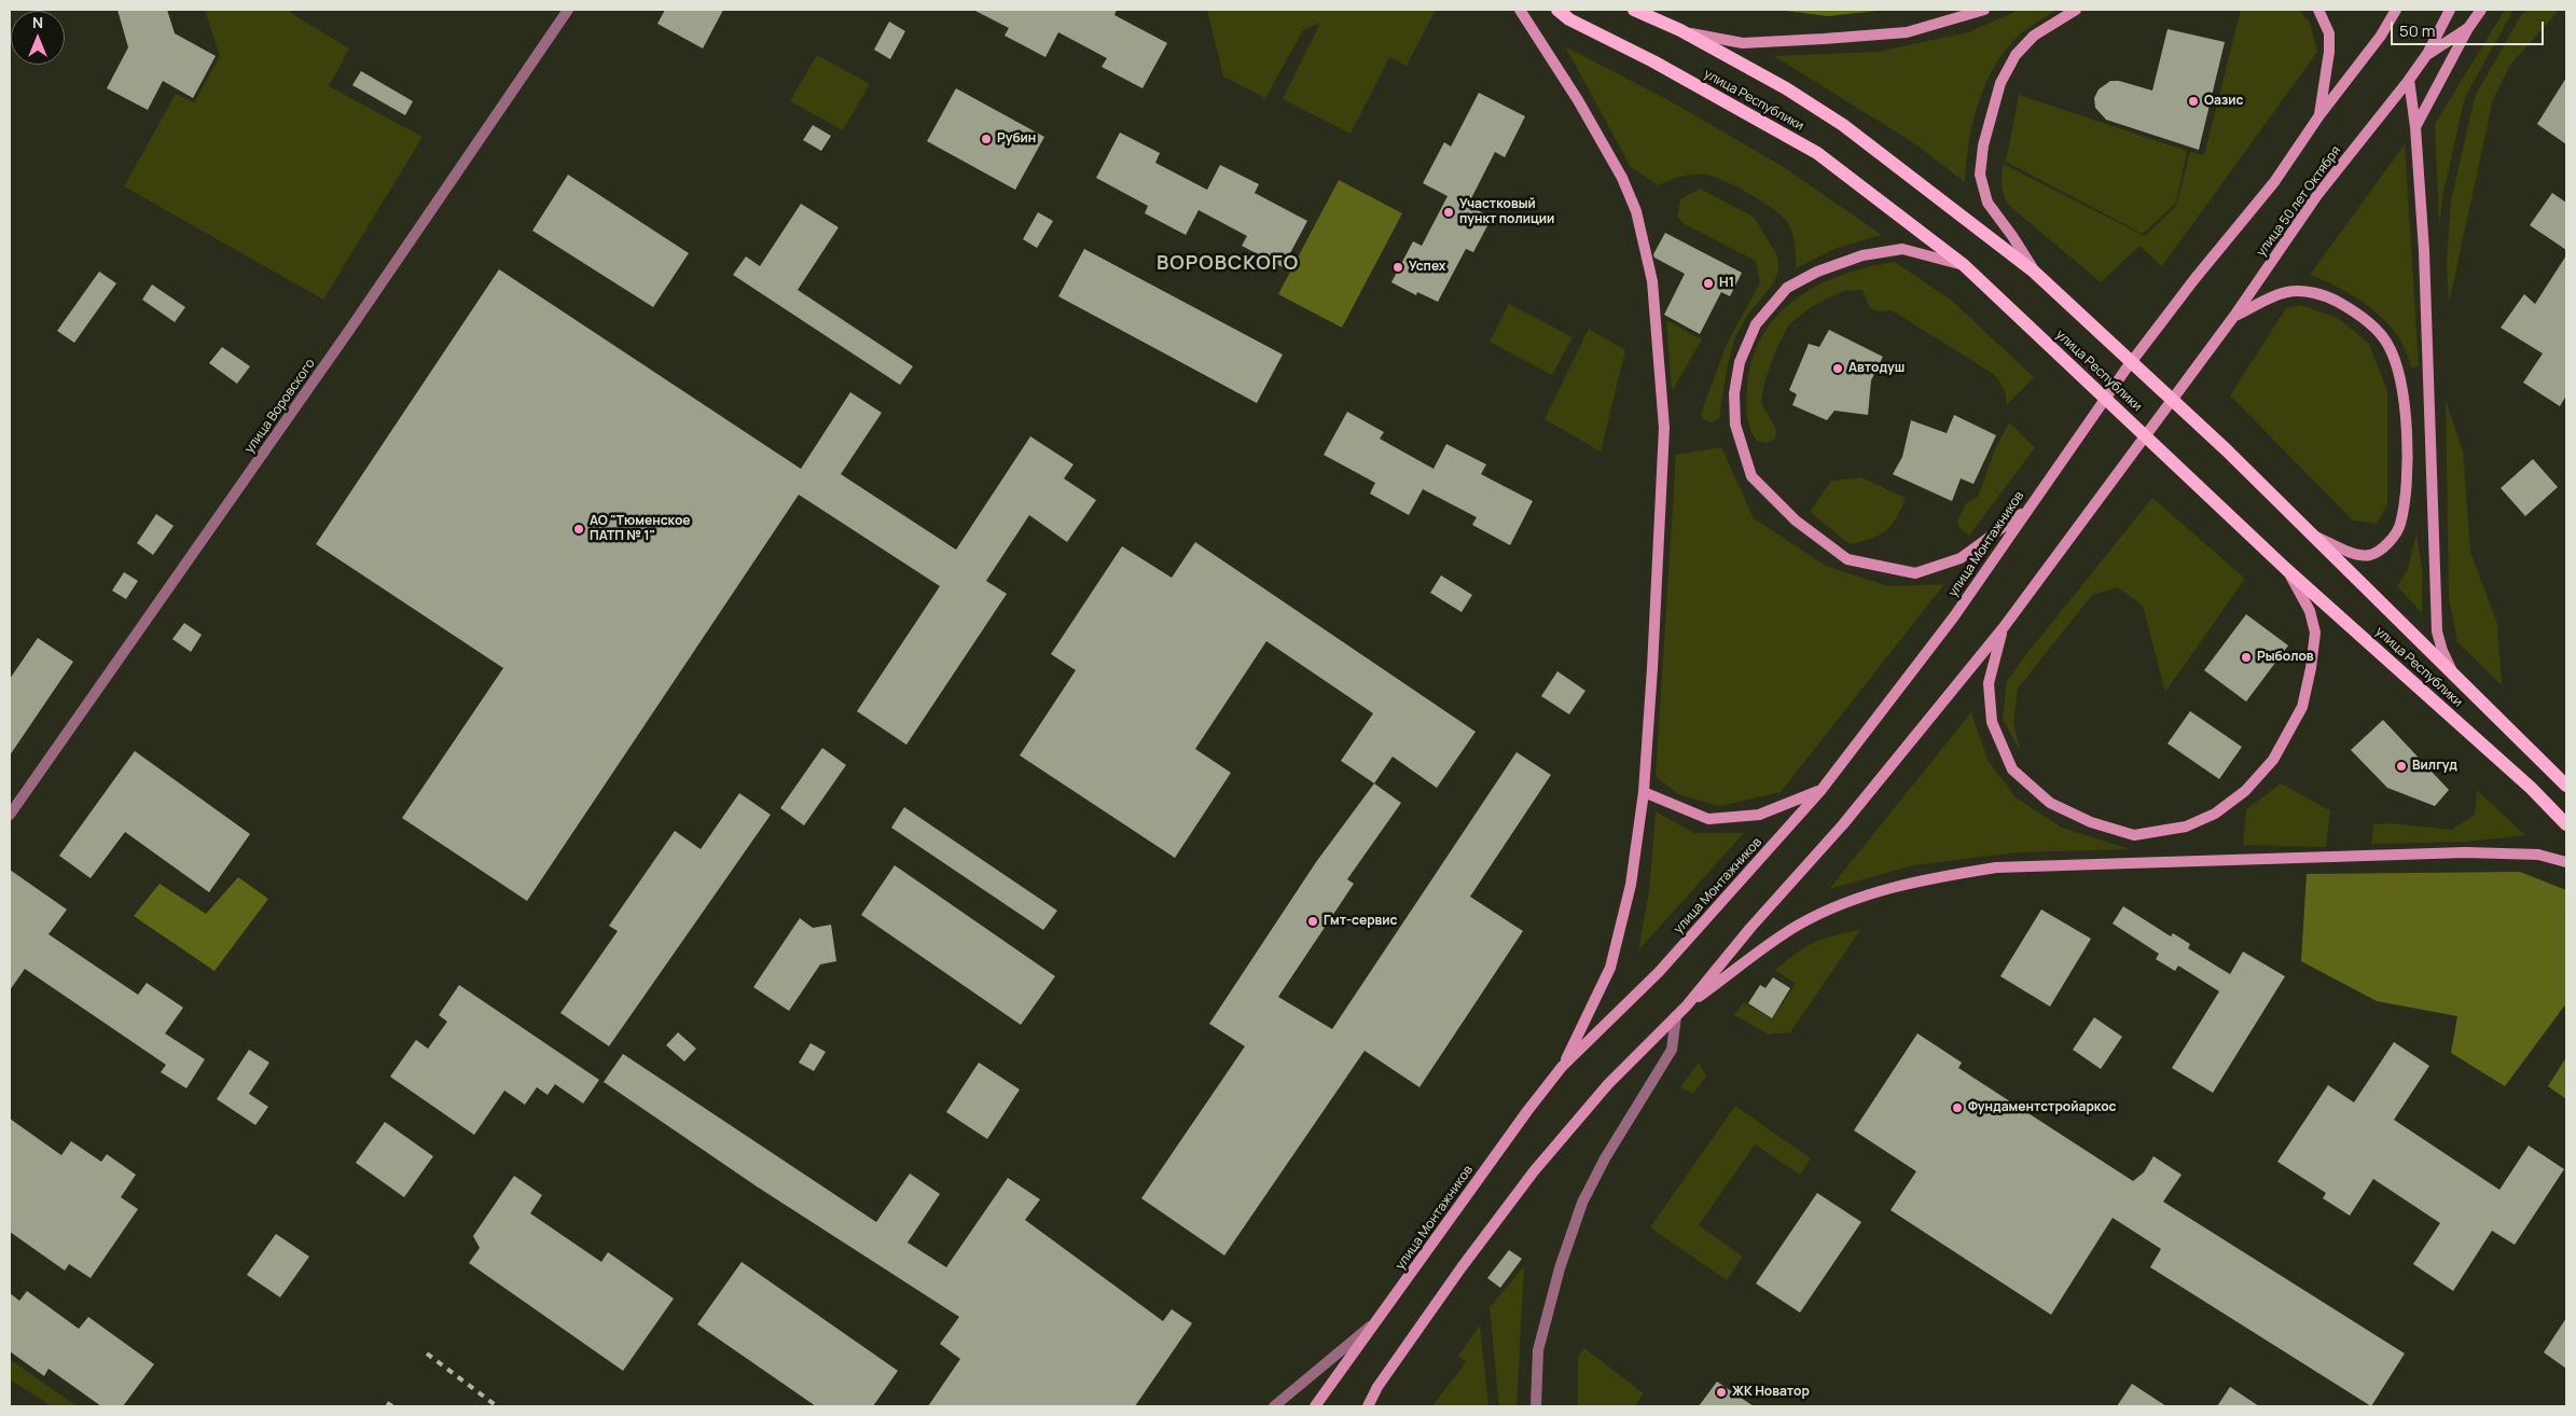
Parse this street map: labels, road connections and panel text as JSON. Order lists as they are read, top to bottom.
{
  "streets": {
    "main road": ["улица Республики", "улица 50 лет Октября", "улица Монтажников"],
    "street": ["улица Воровского"]
  },
  "districts": ["ВОРОВСКОГО"],
  "places": [
    "Оазис",
    "Рубин",
    "Участковый пункт полиции",
    "Успех",
    "Н1",
    "Автодуш",
    "АО \"Тюменское ПАТП № 1\"",
    "Рыболов",
    "Вилгуд",
    "Гмт-сервис",
    "Фундаментстройаркос",
    "ЖК Новатор"
  ],
  "scale_bar": "50 m",
  "north": "top"
}
